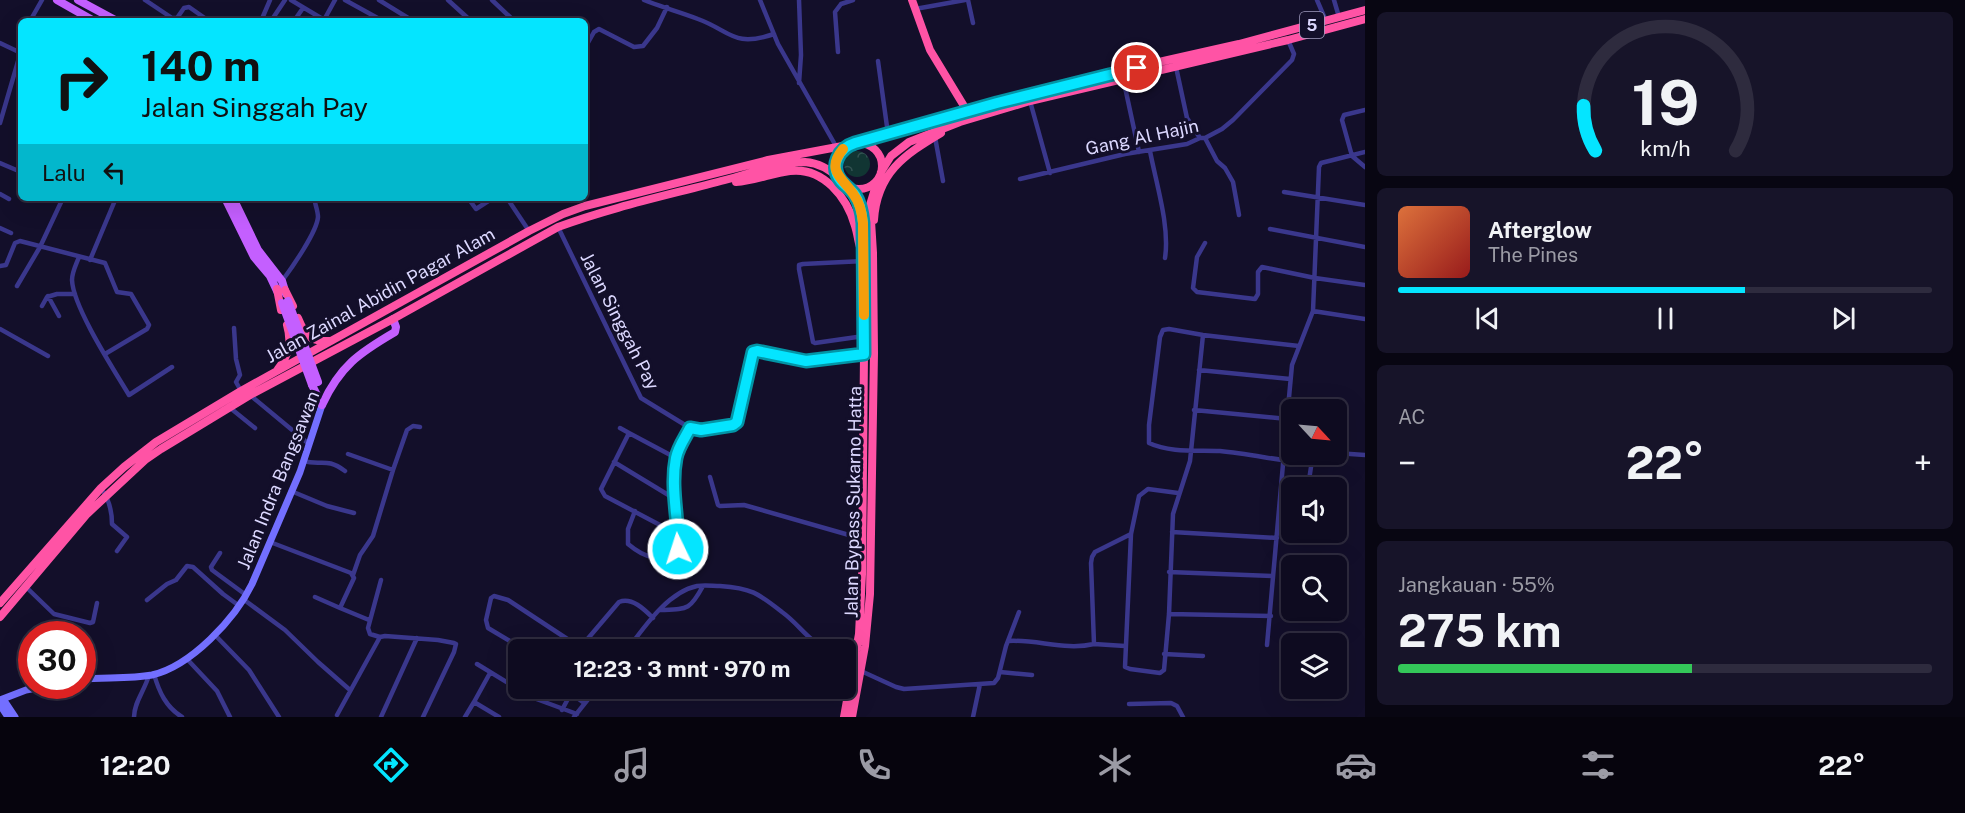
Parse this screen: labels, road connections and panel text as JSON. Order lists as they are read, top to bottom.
{
  "streets": {
    "highway": ["5", "Jalan Zainal Abidin Pagar Alam", "Jalan Bypass Sukarno Hatta"],
    "main road": ["Jalan Indra Bangsawan"],
    "street": ["Gang Al Hajin", "Jalan Singgah Pay"]
  },
  "crossings": [
    ["5", "Gang Al Hajin"],
    ["5", "Jalan Zainal Abidin Pagar Alam"],
    ["5", "Jalan Bypass Sukarno Hatta"],
    ["Jalan Zainal Abidin Pagar Alam", "Jalan Singgah Pay"],
    ["Jalan Zainal Abidin Pagar Alam", "Jalan Indra Bangsawan"],
    ["Jalan Zainal Abidin Pagar Alam", "Jalan Bypass Sukarno Hatta"]
  ],
  "north": "bottom right",
  "page": {
    "turn": ["140 m", "Jalan Singgah Pay"],
    "then": "Lalu",
    "song": ["Afterglow", "The Pines"],
    "tile": [
      "AC",
      ["Jangkauan · 55%", "275 km"]
    ],
    "heat": ["−", "22°", "+"],
    "limit": "30",
    "trip": "12:23 · 3 mnt · 970 m",
    "tabs": ["12:20", "22°"],
    "gauge": ["19", "km/h"]
  }
}
